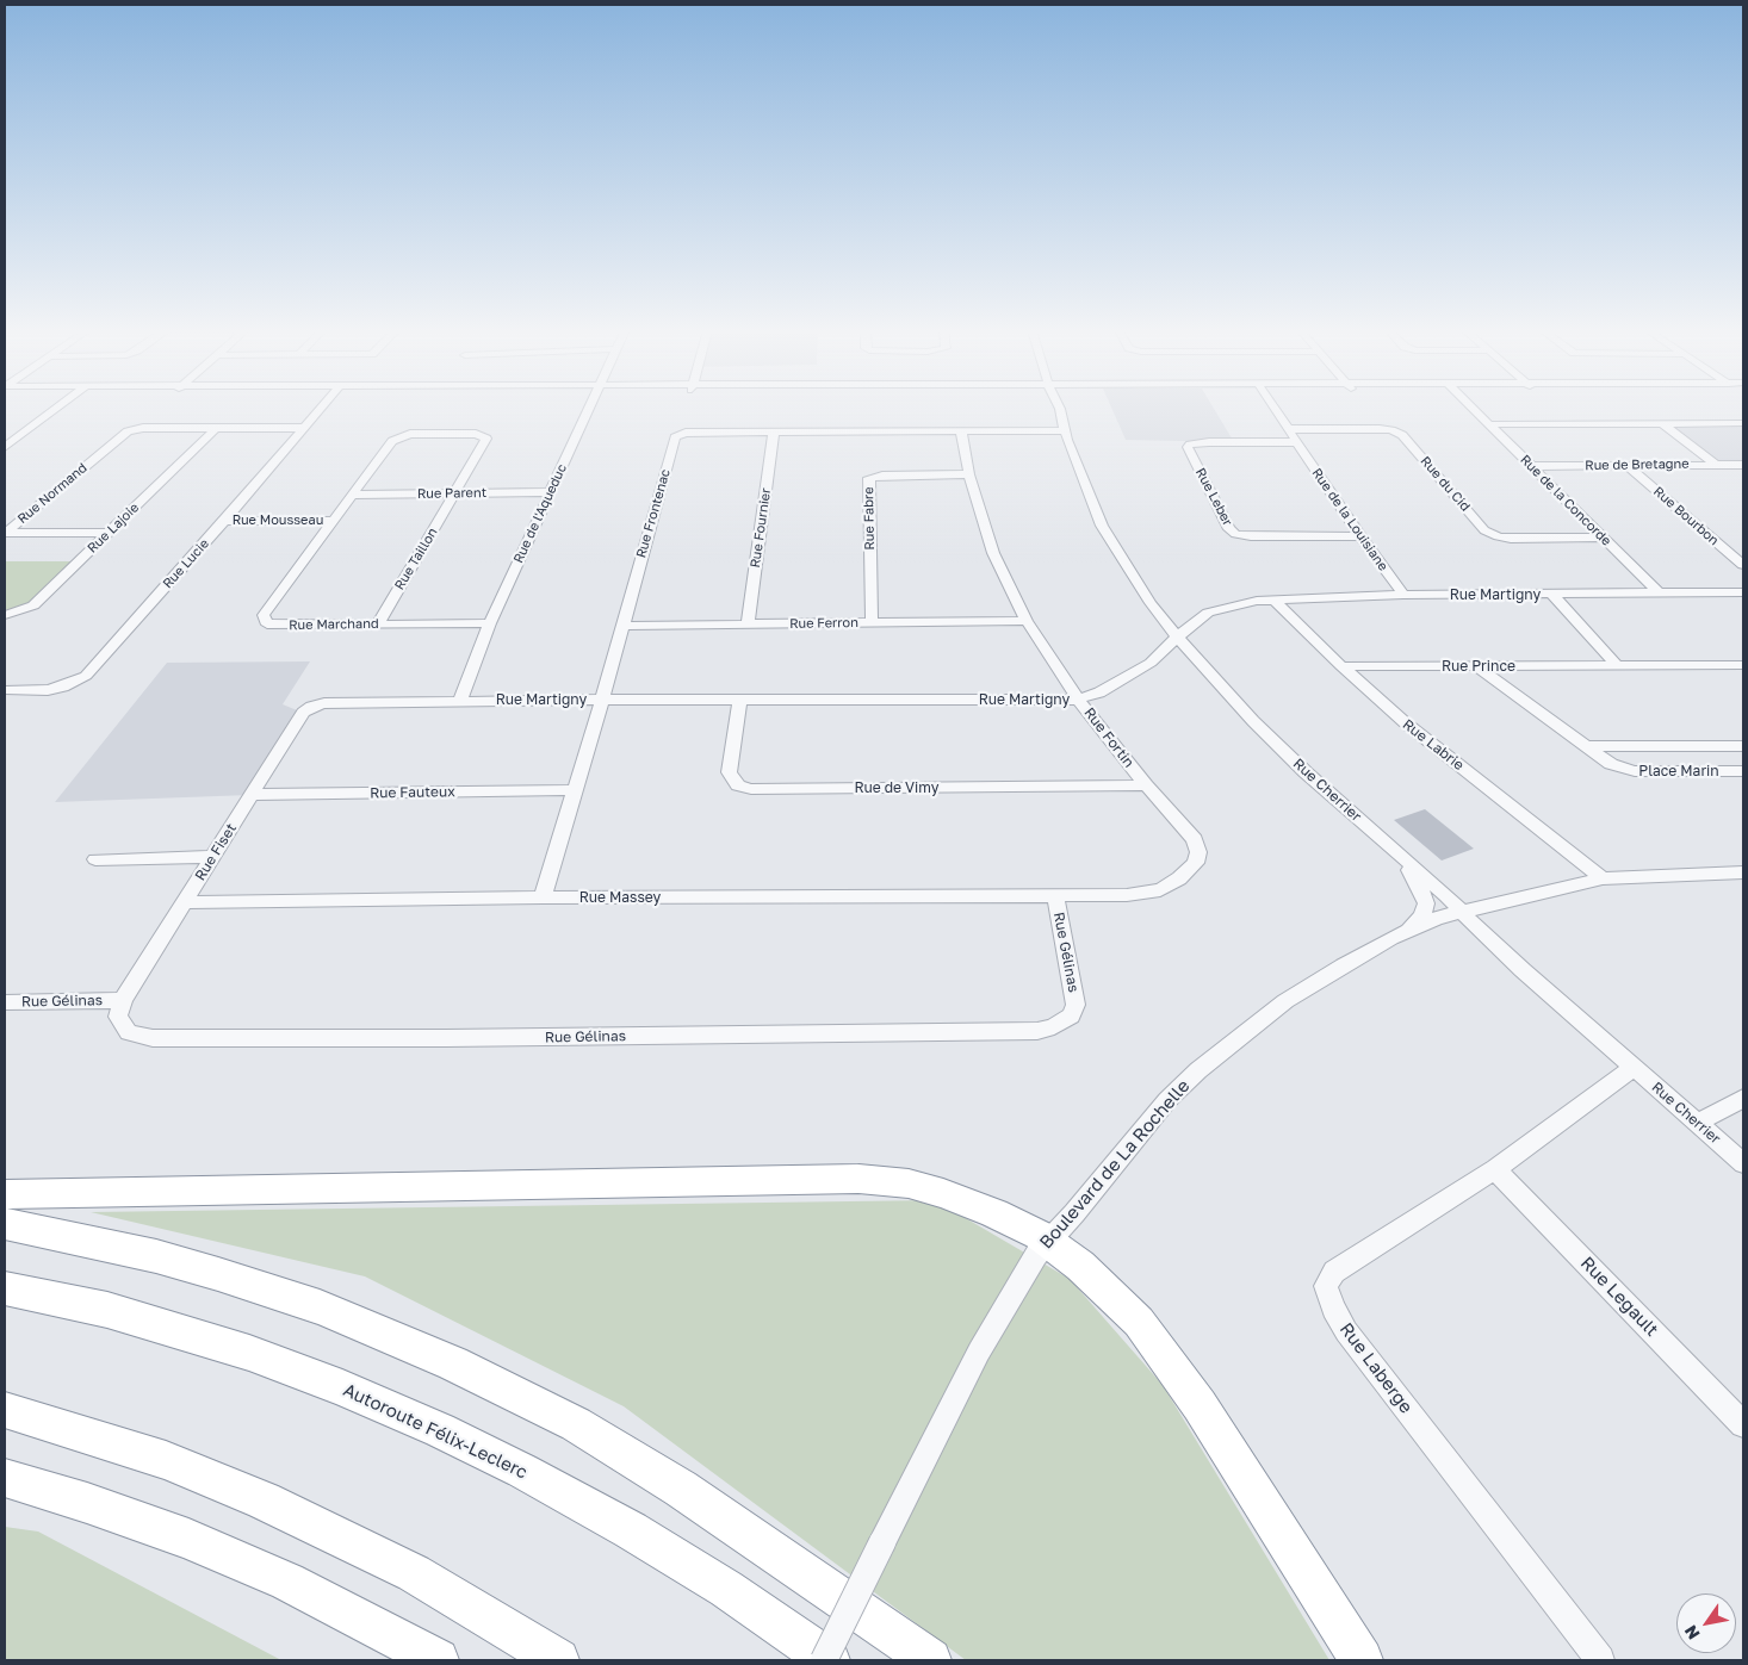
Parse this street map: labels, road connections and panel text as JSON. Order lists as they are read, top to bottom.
{
  "streets": {
    "highway": ["Autoroute Félix-Leclerc"],
    "street": [
      "Rue de Bretagne",
      "Rue du Cid",
      "Rue Normand",
      "Rue Parent",
      "Rue Leber",
      "Rue de la Concorde",
      "Rue de l'Aqueduc",
      "Rue Frontenac",
      "Rue Bourbon",
      "Rue Fabre",
      "Rue de la Louisiane",
      "Rue Mousseau",
      "Rue Lajoie",
      "Rue Fournier",
      "Rue Taillon",
      "Rue Lucie",
      "Rue Martigny",
      "Rue Ferron",
      "Rue Marchand",
      "Rue Prince",
      "Rue Fortin",
      "Rue Labrie",
      "Place Marin",
      "Rue de Vimy",
      "Rue Cherrier",
      "Rue Fauteux",
      "Rue Fiset",
      "Rue Massey",
      "Rue Gélinas",
      "Boulevard de La Rochelle",
      "Rue Legault",
      "Rue Laberge"
    ]
  },
  "crossings": [
    ["Rue de Bretagne", "Rue de la Concorde"],
    ["Rue de Bretagne", "Rue Bourbon"],
    ["Rue du Cid", "Rue de la Concorde"],
    ["Rue du Cid", "Rue de la Louisiane"],
    ["Rue Normand", "Rue Lajoie"],
    ["Rue Normand", "Rue Lucie"],
    ["Rue Parent", "Rue de l'Aqueduc"],
    ["Rue Parent", "Rue Taillon"],
    ["Rue Parent", "Rue Marchand"],
    ["Rue Leber", "Rue de la Louisiane"],
    ["Rue de la Concorde", "Rue Martigny"],
    ["Rue de l'Aqueduc", "Rue Martigny"],
    ["Rue de l'Aqueduc", "Rue Marchand"],
    ["Rue Frontenac", "Rue Fournier"],
    ["Rue Frontenac", "Rue Martigny"],
    ["Rue Frontenac", "Rue Ferron"],
    ["Rue Frontenac", "Rue Fortin"],
    ["Rue Frontenac", "Rue Cherrier"],
    ["Rue Frontenac", "Rue Fauteux"],
    ["Rue Frontenac", "Rue Massey"],
    ["Rue Fabre", "Rue Ferron"],
    ["Rue Fabre", "Rue Fortin"],
    ["Rue de la Louisiane", "Rue Martigny"],
    ["Rue Mousseau", "Rue Lucie"],
    ["Rue Mousseau", "Rue Marchand"],
    ["Rue Fournier", "Rue Ferron"],
    ["Rue Taillon", "Rue Marchand"],
    ["Rue Martigny", "Rue Fortin"],
    ["Rue Martigny", "Rue Labrie"],
    ["Rue Martigny", "Rue de Vimy"],
    ["Rue Martigny", "Rue Cherrier"],
    ["Rue Martigny", "Rue Fiset"],
    ["Rue Ferron", "Rue Fortin"],
    ["Rue Prince", "Rue Labrie"],
    ["Rue Prince", "Place Marin"],
    ["Rue Fortin", "Rue de Vimy"],
    ["Rue Fortin", "Rue Massey"],
    ["Rue Fortin", "Rue Gélinas"],
    ["Rue Labrie", "Boulevard de La Rochelle"],
    ["Rue Cherrier", "Boulevard de La Rochelle"],
    ["Rue Cherrier", "Rue Laberge"],
    ["Rue Fauteux", "Rue Fiset"],
    ["Rue Fiset", "Rue Massey"],
    ["Rue Fiset", "Rue Gélinas"],
    ["Rue Massey", "Rue Gélinas"],
    ["Rue Legault", "Rue Laberge"]
  ],
  "north": "bottom left"
}
